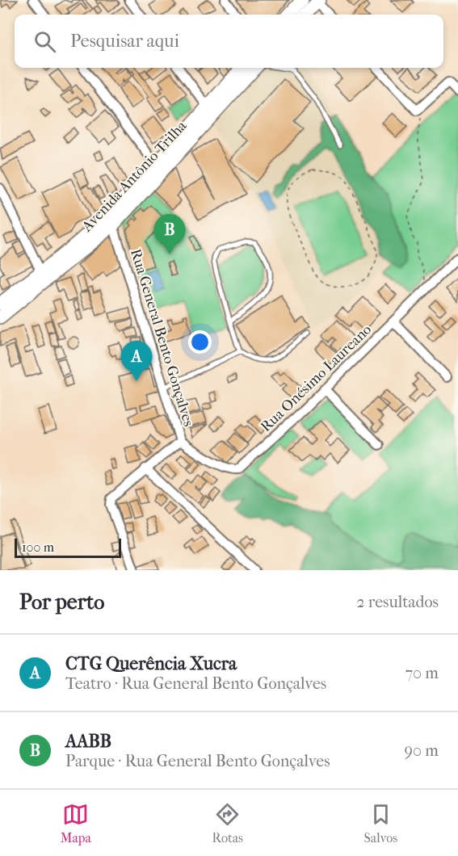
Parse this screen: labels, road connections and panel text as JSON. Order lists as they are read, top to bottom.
{
  "streets": {
    "main road": ["Avenida Antônio Trilha"],
    "street": ["Rua General Bento Gonçalves", "Rua Onésimo Laureano"]
  },
  "crossings": [
    ["Avenida Antônio Trilha", "Rua General Bento Gonçalves"],
    ["Rua General Bento Gonçalves", "Rua Onésimo Laureano"]
  ],
  "scale_bar": "100 m",
  "page": {
    "search": "Pesquisar aqui",
    "pins": ["B", "A"],
    "scale": "100 m",
    "heading": ["Por perto", "2 resultados"],
    "list": [
      {
        "mark": "A",
        "name": "CTG Querência Xucra",
        "note": "Teatro · Rua General Bento Gonçalves",
        "value": "70 m"
      },
      {
        "mark": "B",
        "name": "AABB",
        "note": "Parque · Rua General Bento Gonçalves",
        "value": "90 m"
      }
    ],
    "nav": ["Mapa", "Rotas", "Salvos"]
  }
}
